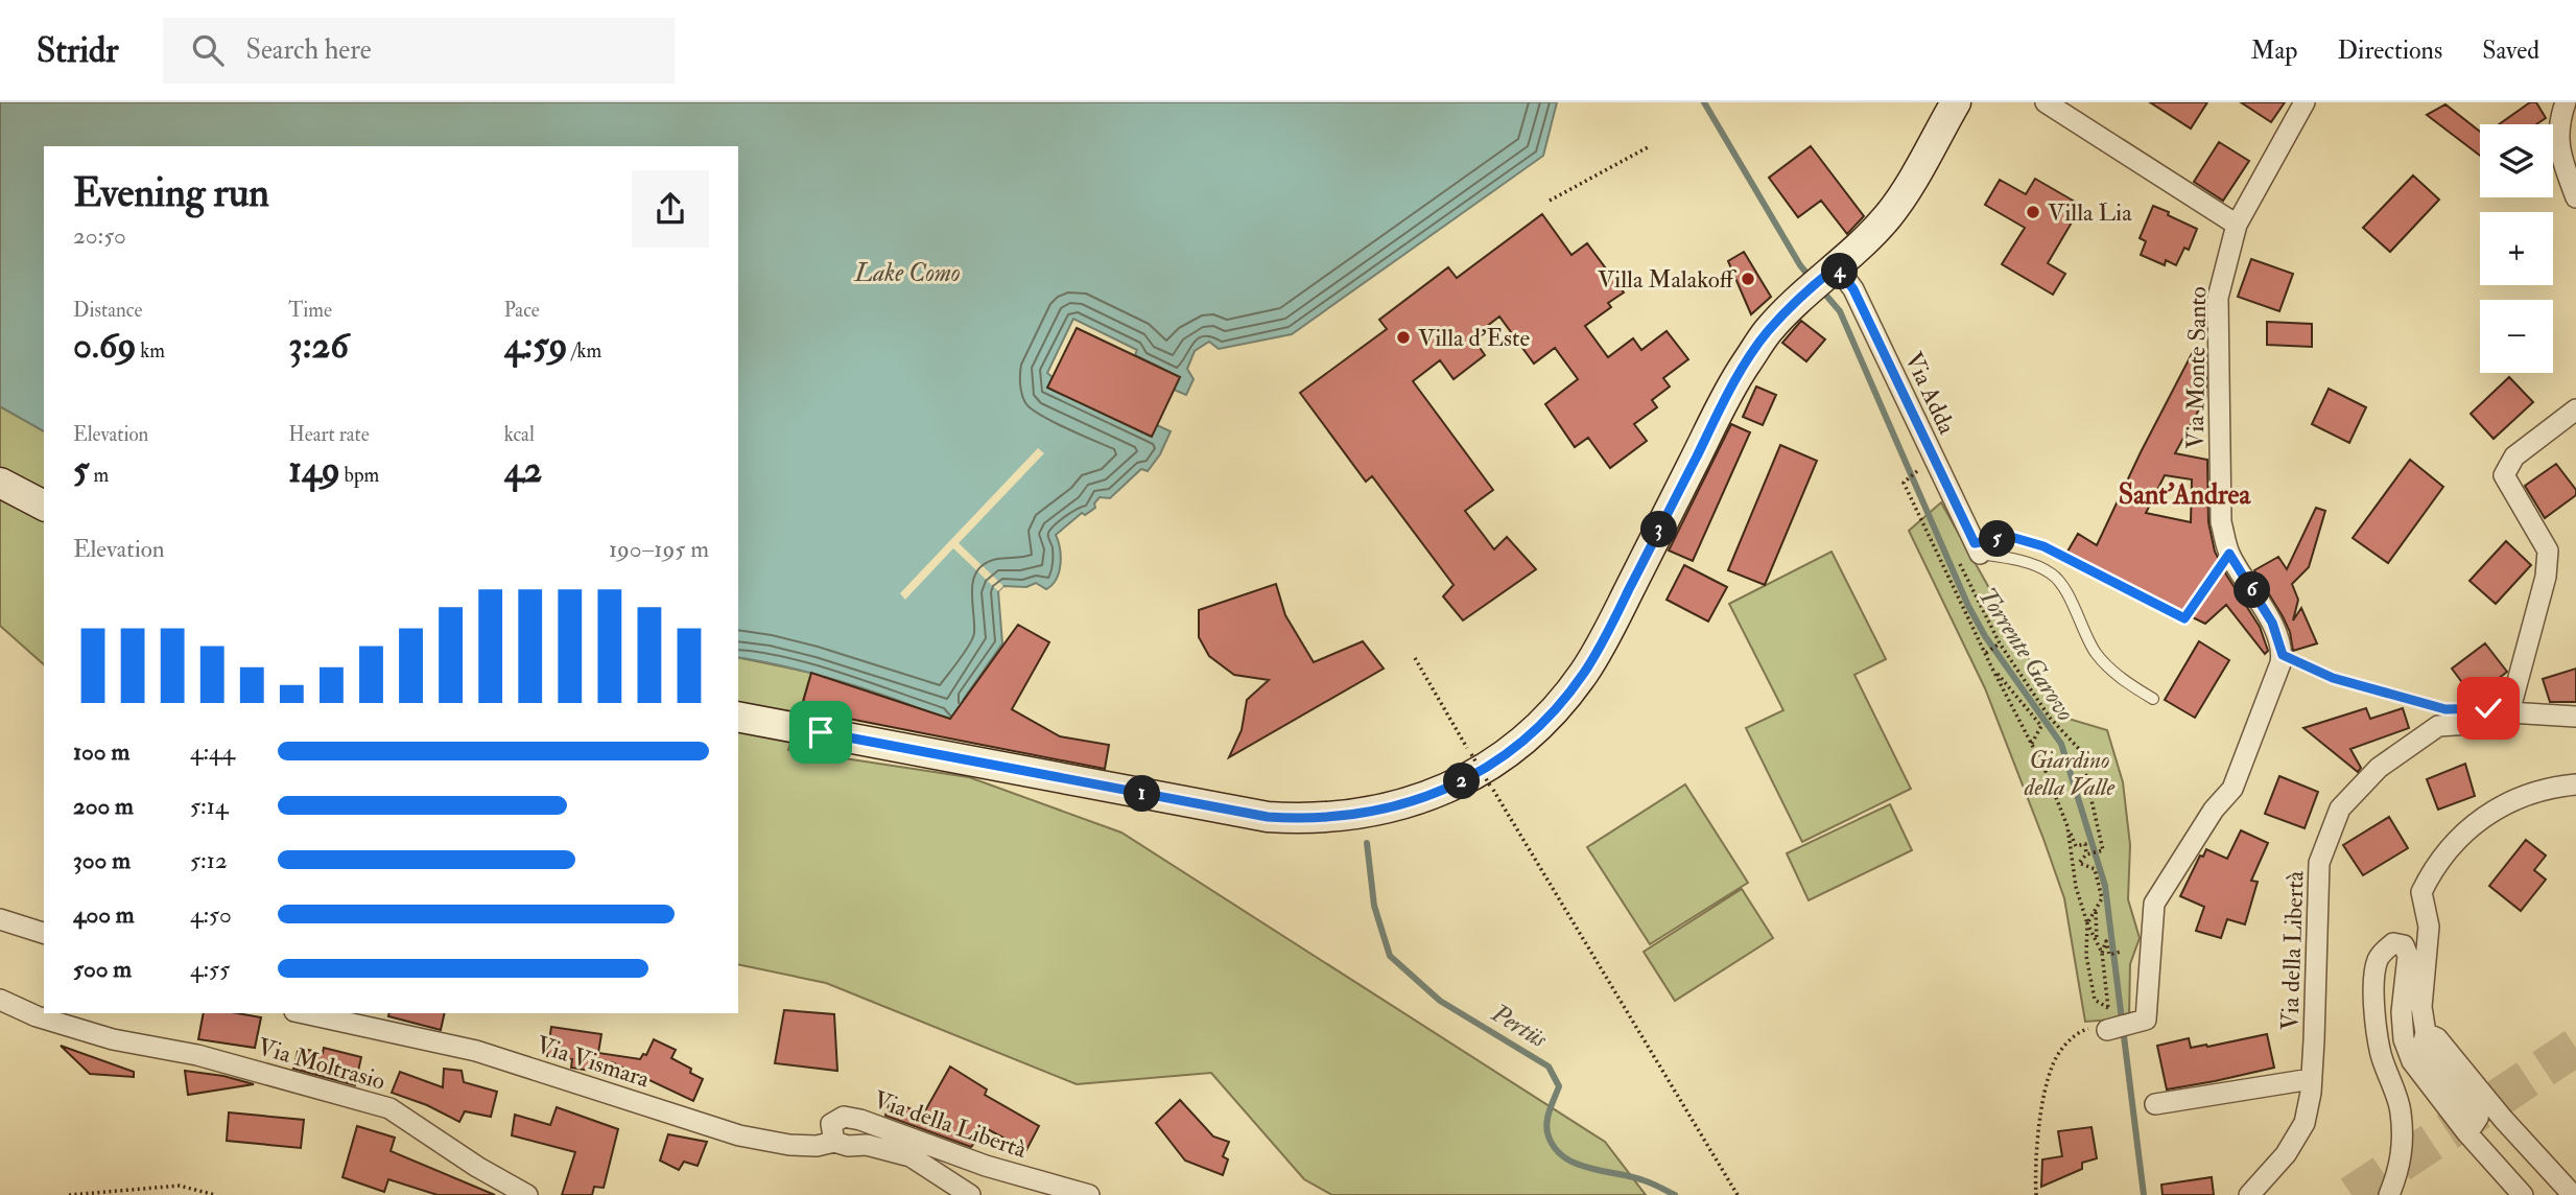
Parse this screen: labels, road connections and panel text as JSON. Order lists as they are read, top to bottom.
{
  "streets": {
    "street": [
      "Via Monte Santo",
      "Via Adda",
      "Via della Libertà",
      "Via Vismara",
      "Via Moltrasio"
    ]
  },
  "crossings": [
    ["Via della Libertà", "Via Vismara"]
  ],
  "districts": ["Sant'Andrea"],
  "water": ["Lake Como", "Torrente Garovo", "Pertüs"],
  "parks": ["Giardino della Valle"],
  "places": ["Villa Lia", "Villa Malakoff", "Villa d'Este"],
  "page": {
    "header": "Stridr",
    "search": "Search here",
    "nav": ["Map", "Directions", "Saved"],
    "map_buttons": ["+", "−"],
    "heading": ["Evening run", "20:50"],
    "pins": [
      "4",
      "3",
      "5",
      "6",
      "2",
      "1"
    ],
    "stats": [
      ["Distance", "0.69 km"],
      ["Time", "3:26"],
      ["Pace", "4:59 /km"],
      ["Elevation", "5 m"],
      ["Heart rate", "149 bpm"],
      ["kcal", "42"]
    ],
    "chart": ["Elevation", "190–195 m"],
    "list": [
      {
        "name": "100 m",
        "note": "4:44"
      },
      {
        "name": "200 m",
        "note": "5:14"
      },
      {
        "name": "300 m",
        "note": "5:12"
      },
      {
        "name": "400 m",
        "note": "4:50"
      },
      {
        "name": "500 m",
        "note": "4:55"
      }
    ]
  }
}
